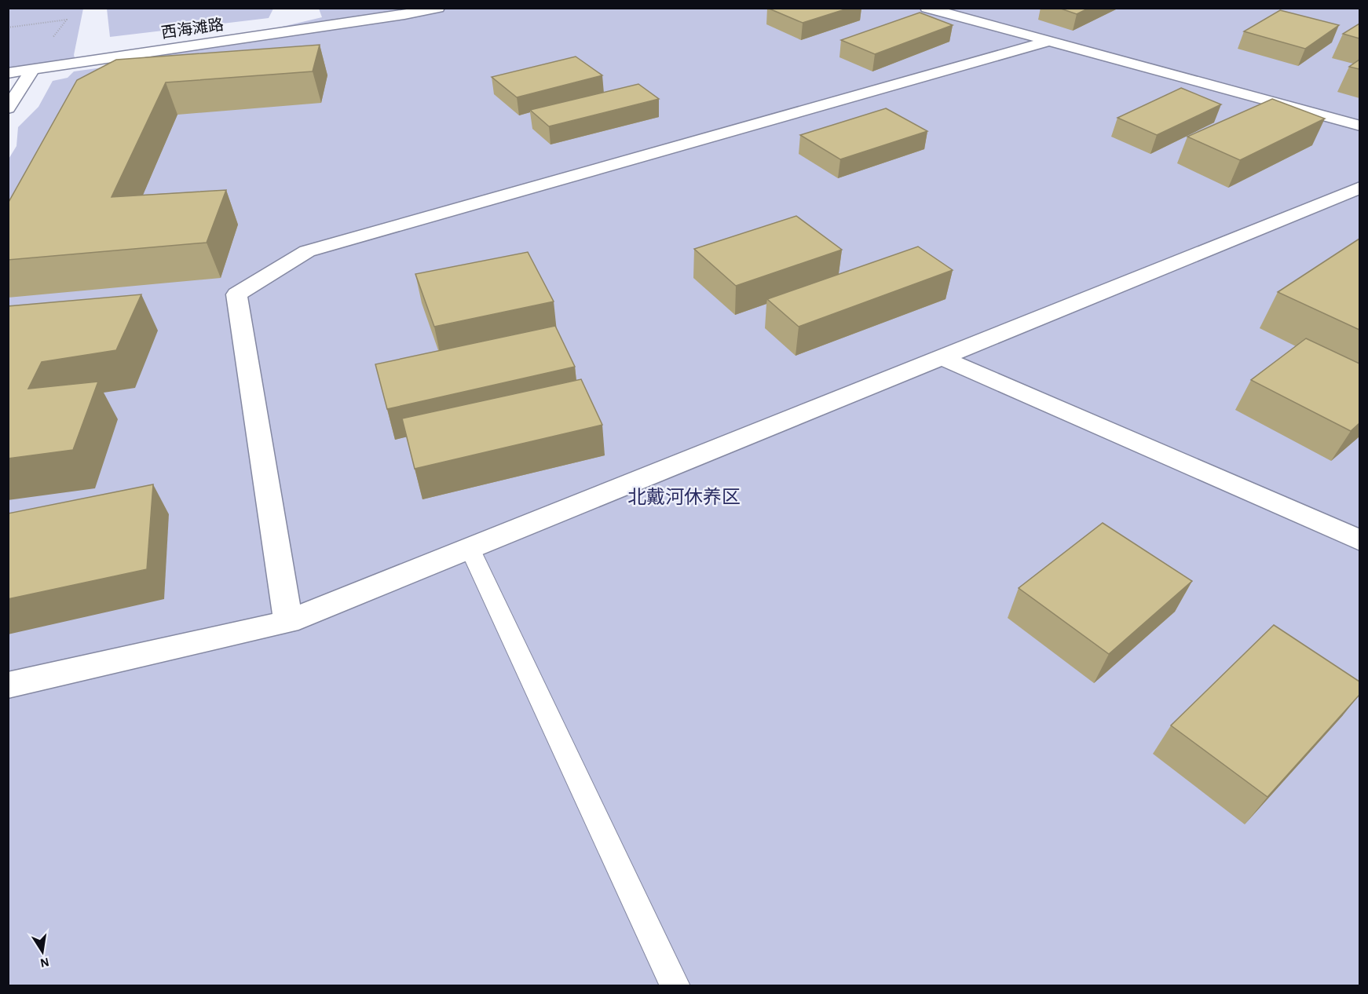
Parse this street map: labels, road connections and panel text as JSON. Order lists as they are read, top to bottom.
{
  "streets": {
    "street": ["西海滩路"]
  },
  "parks": ["北戴河休养区"],
  "north": "bottom"
}
